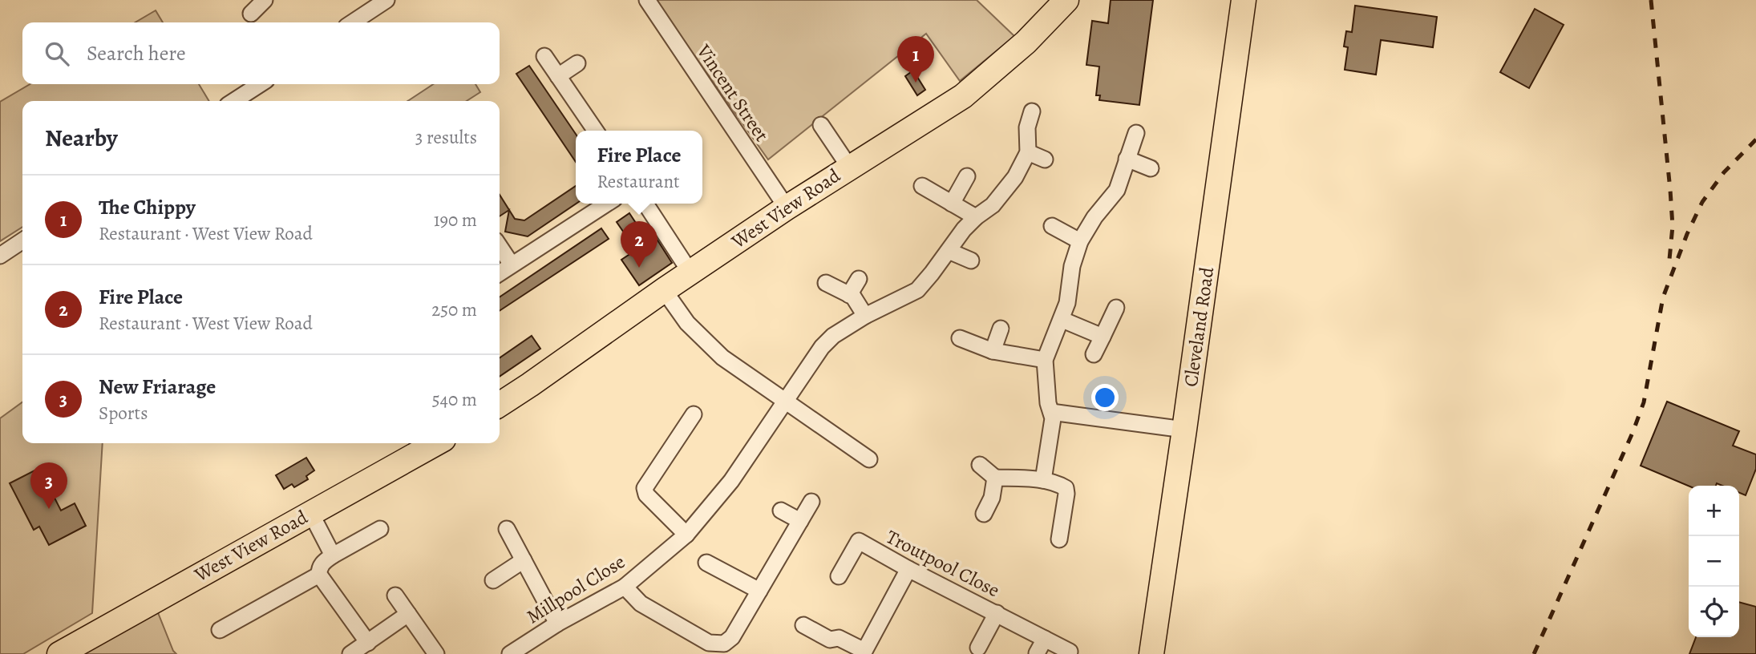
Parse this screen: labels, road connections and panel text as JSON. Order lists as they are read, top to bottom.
{
  "streets": {
    "main road": ["West View Road", "Cleveland Road"],
    "street": ["Vincent Street", "Troutpool Close", "Millpool Close"]
  },
  "crossings": [
    ["Vincent Street", "West View Road"]
  ],
  "page": {
    "search": "Search here",
    "pins": ["1", "2", "3"],
    "heading": ["Nearby", "3 results"],
    "popup": ["Fire Place", "Restaurant"],
    "list": [
      {
        "mark": "1",
        "name": "The Chippy",
        "note": "Restaurant · West View Road",
        "value": "190 m"
      },
      {
        "mark": "2",
        "name": "Fire Place",
        "note": "Restaurant · West View Road",
        "value": "250 m"
      },
      {
        "mark": "3",
        "name": "New Friarage",
        "note": "Sports",
        "value": "540 m"
      }
    ],
    "map_buttons": ["+", "−"]
  }
}
